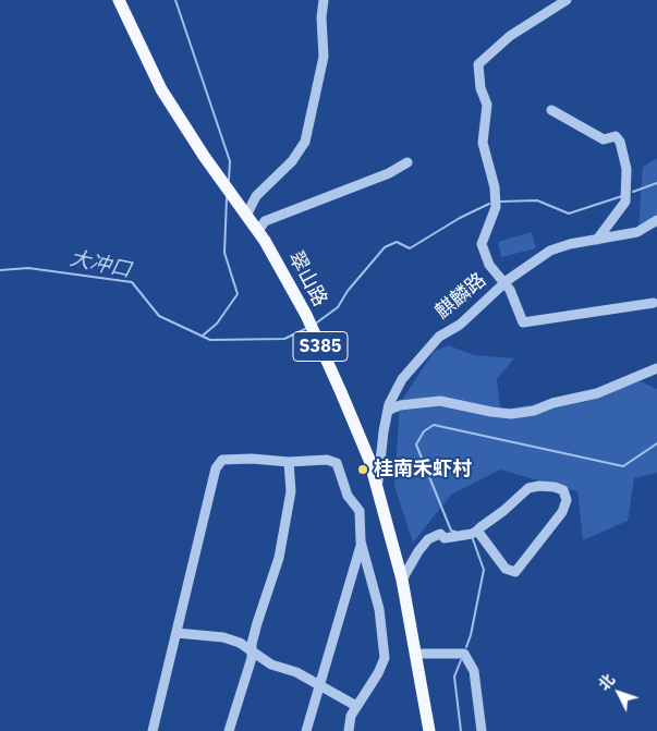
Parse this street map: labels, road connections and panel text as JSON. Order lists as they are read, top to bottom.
{
  "streets": {
    "main road": ["翠山路", "S385"],
    "street": ["麒麟路"]
  },
  "crossings": [
    ["翠山路", "麒麟路"]
  ],
  "water": ["大冲口"],
  "places": ["桂南禾虾村"],
  "north": "top left"
}
